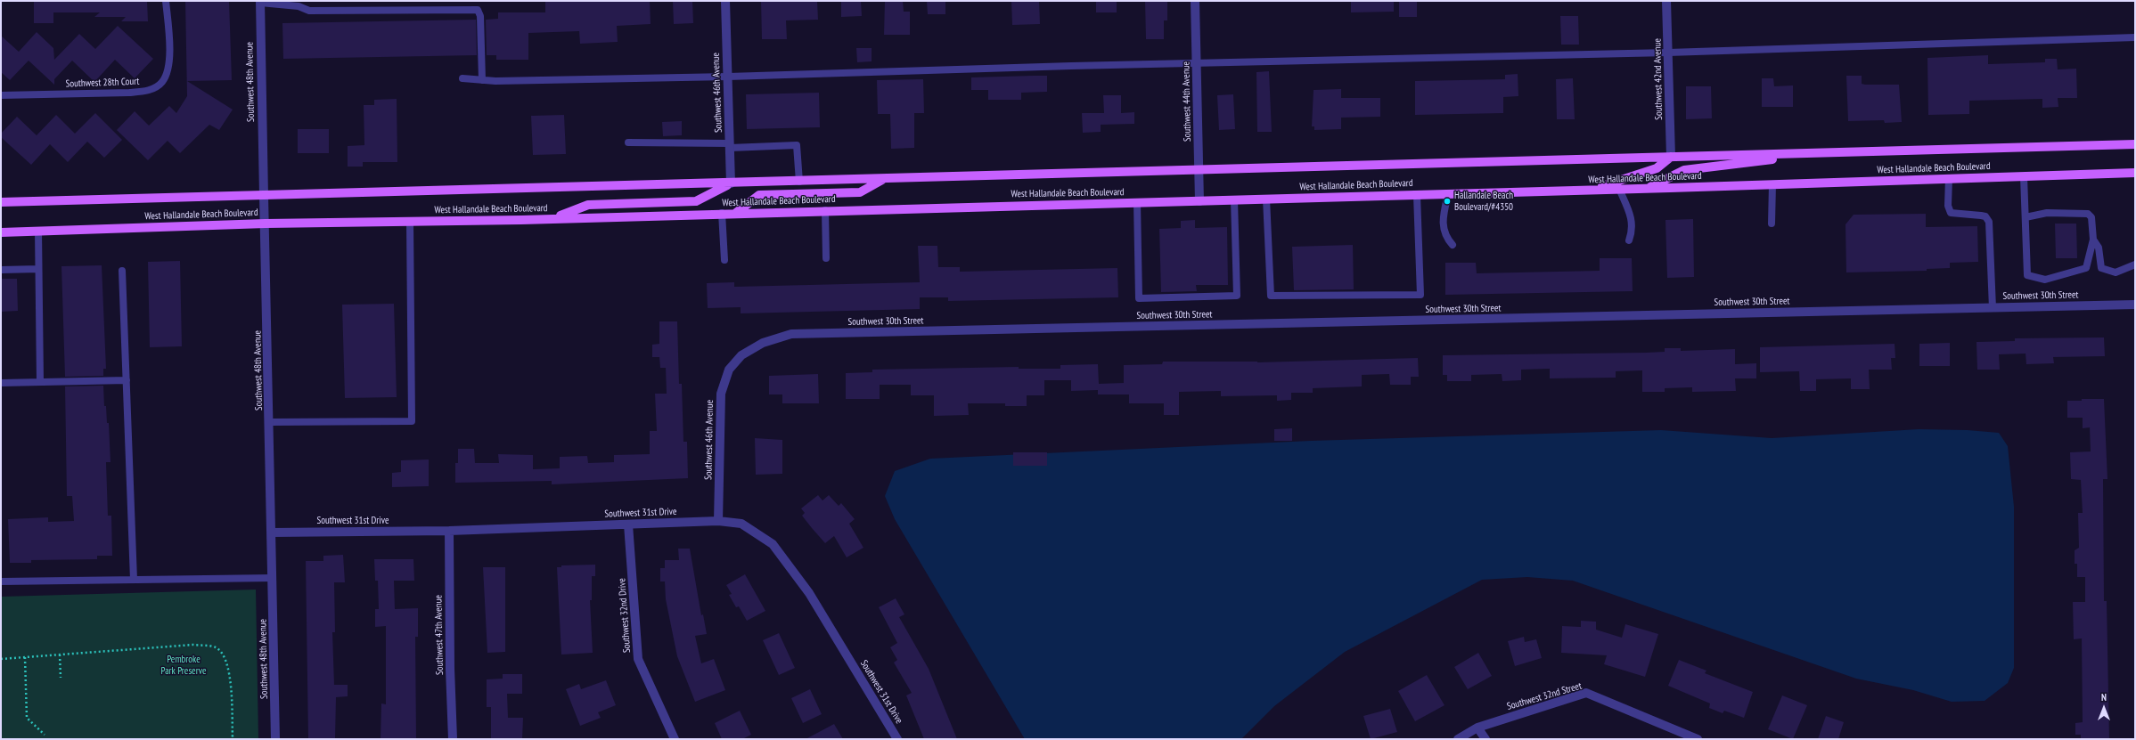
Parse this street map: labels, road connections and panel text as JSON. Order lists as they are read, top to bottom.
{
  "streets": {
    "main road": ["West Hallandale Beach Boulevard"],
    "street": [
      "Southwest 42nd Avenue",
      "Southwest 48th Avenue",
      "Southwest 46th Avenue",
      "Southwest 44th Avenue",
      "Southwest 30th Street",
      "Southwest 31st Drive",
      "Southwest 32nd Drive",
      "Southwest 47th Avenue",
      "Southwest 32nd Street"
    ],
    "lane": ["Southwest 28th Court"]
  },
  "crossings": [
    ["Southwest 42nd Avenue", "West Hallandale Beach Boulevard"],
    ["Southwest 48th Avenue", "West Hallandale Beach Boulevard"],
    ["Southwest 48th Avenue", "Southwest 31st Drive"],
    ["Southwest 46th Avenue", "West Hallandale Beach Boulevard"],
    ["Southwest 46th Avenue", "Southwest 30th Street"],
    ["Southwest 46th Avenue", "Southwest 31st Drive"],
    ["Southwest 44th Avenue", "West Hallandale Beach Boulevard"],
    ["Southwest 31st Drive", "Southwest 32nd Drive"],
    ["Southwest 31st Drive", "Southwest 47th Avenue"]
  ],
  "parks": ["Pembroke Park Preserve"],
  "places": ["Hallandale Beach Boulevard/#4350"],
  "north": "top"
}
